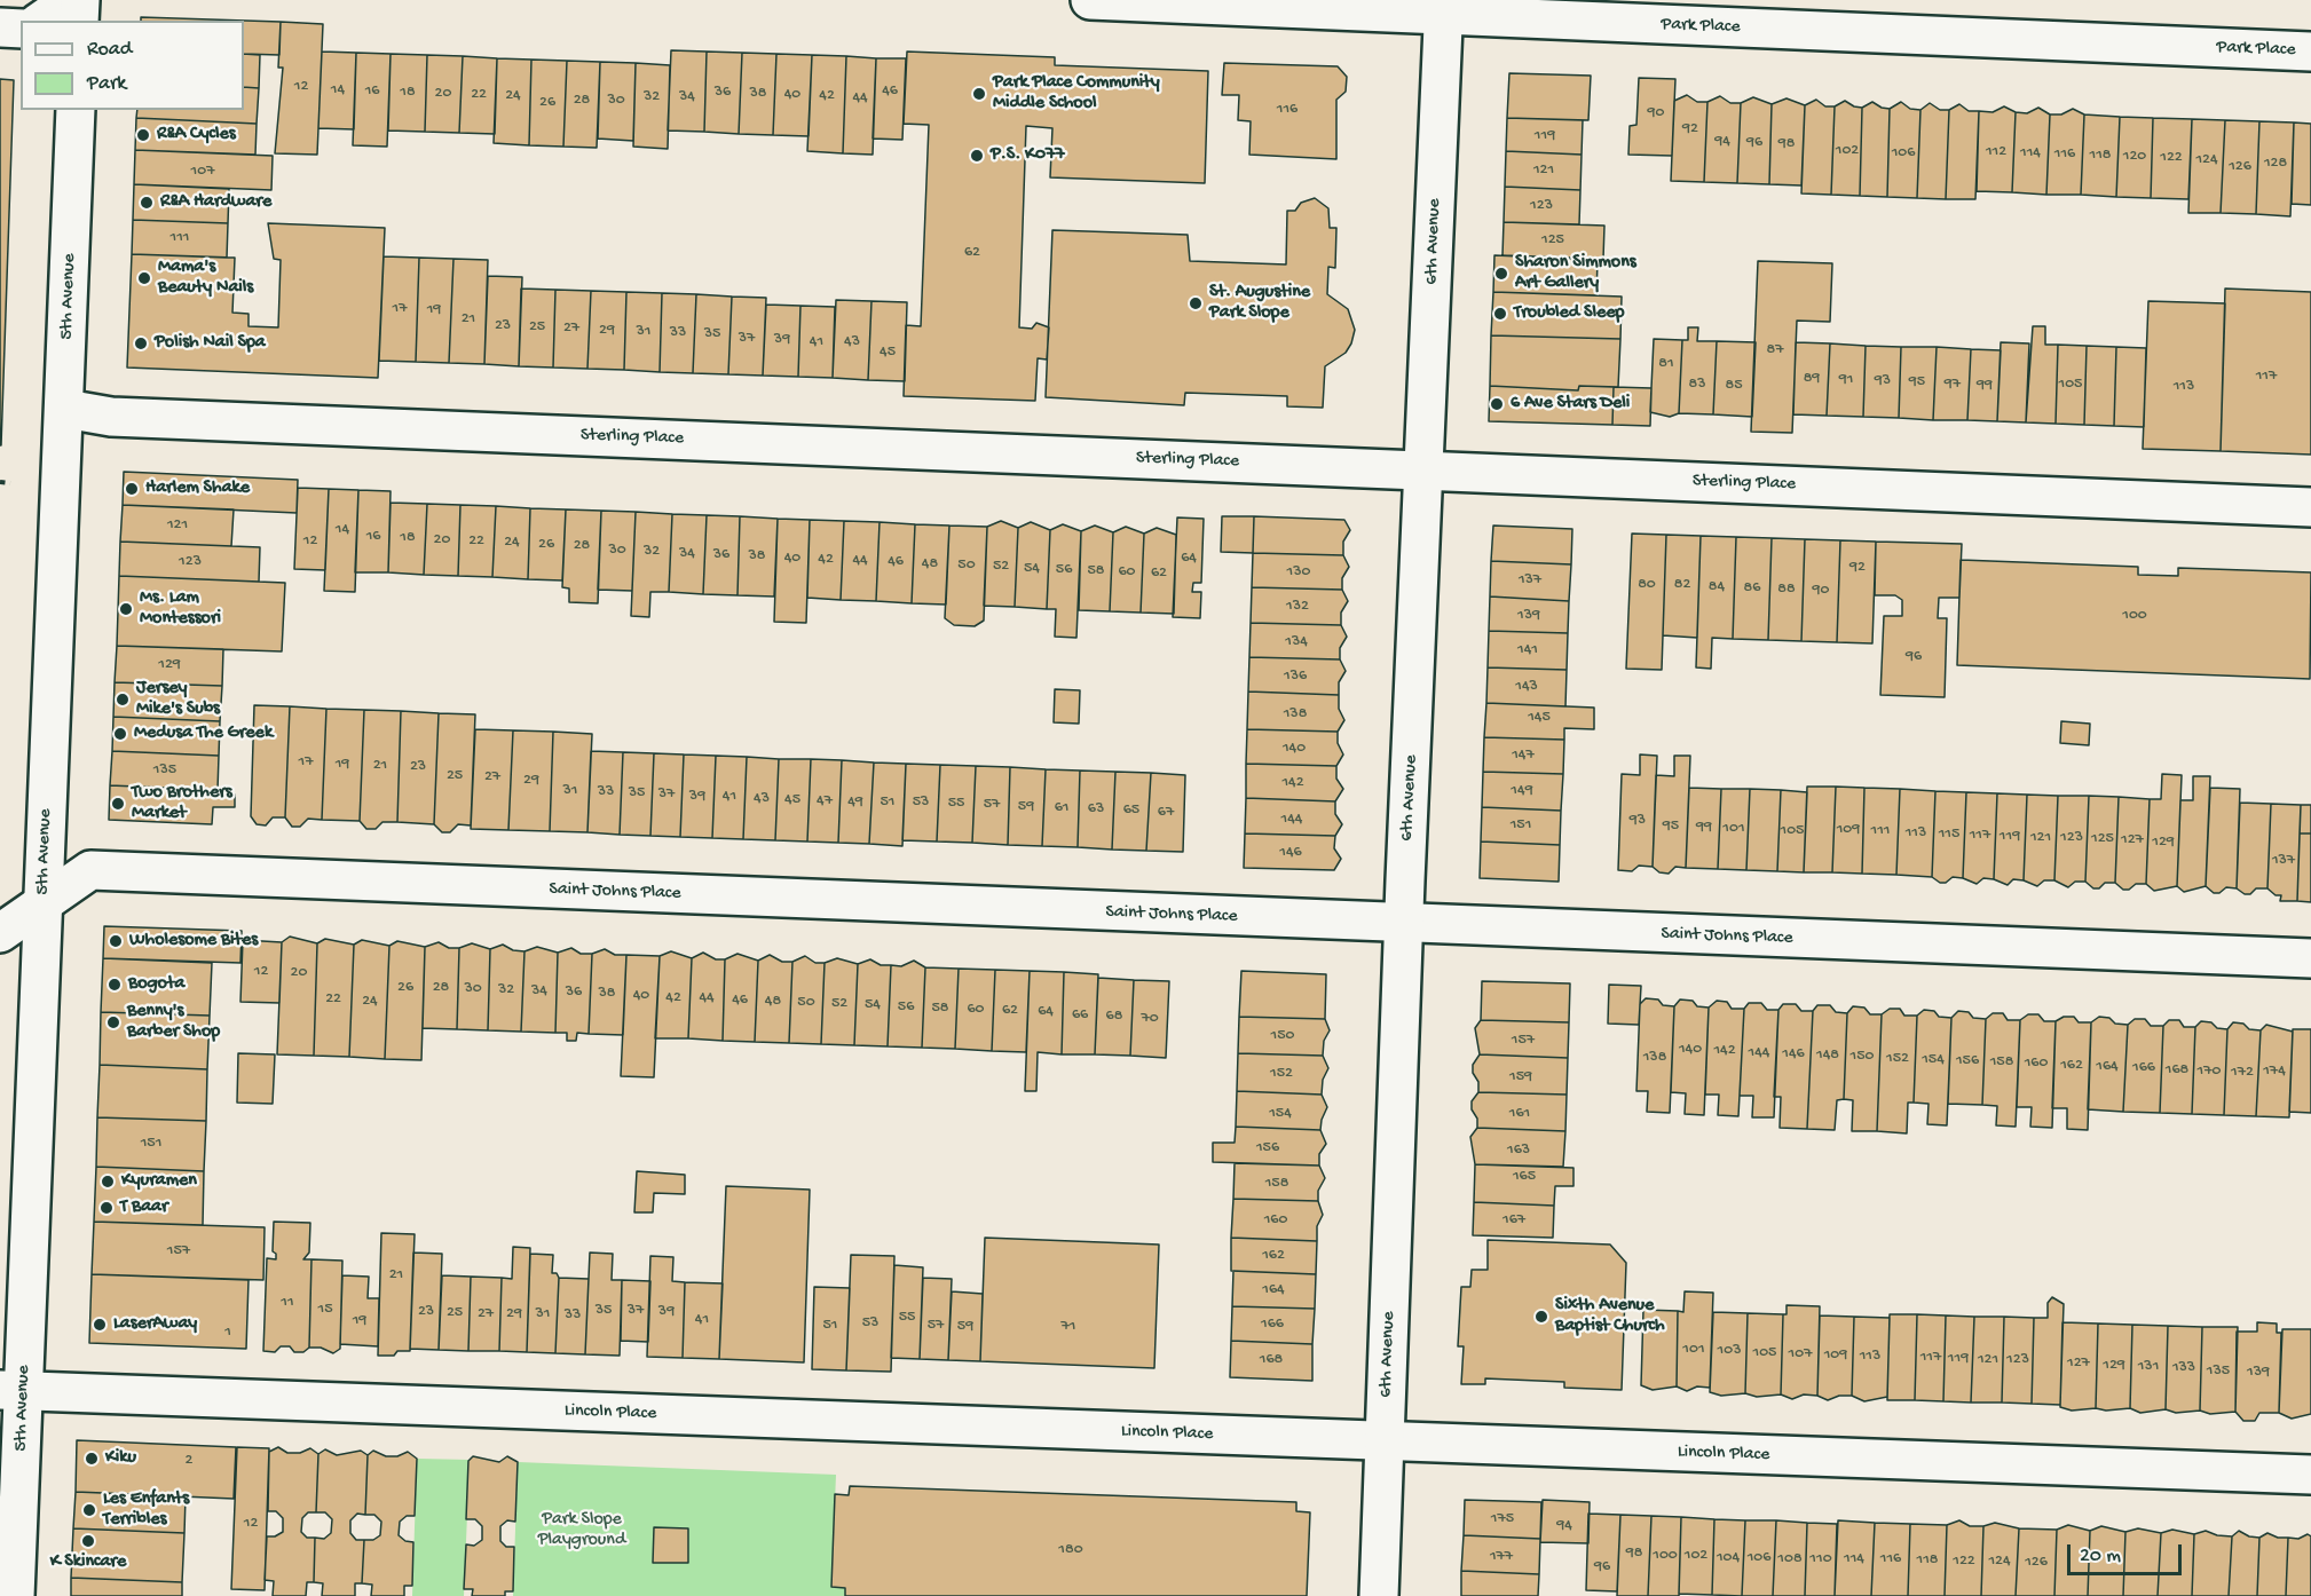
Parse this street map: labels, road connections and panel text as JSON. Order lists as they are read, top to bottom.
{
  "streets": {
    "street": [
      "Park Place",
      "6th Avenue",
      "5th Avenue",
      "Sterling Place",
      "Saint Johns Place",
      "Lincoln Place"
    ]
  },
  "crossings": [
    ["Park Place", "6th Avenue"],
    ["6th Avenue", "Sterling Place"],
    ["6th Avenue", "Saint Johns Place"],
    ["6th Avenue", "Lincoln Place"],
    ["5th Avenue", "Sterling Place"],
    ["5th Avenue", "Saint Johns Place"],
    ["5th Avenue", "Lincoln Place"]
  ],
  "parks": ["Park Slope Playground"],
  "places": [
    "Park Place Community Middle School",
    "R&A Cycles",
    "P.S. K077",
    "R&A Hardware",
    "Sharon Simmons Art Gallery",
    "Mama's Beauty Nails",
    "St. Augustine Park Slope",
    "Troubled Sleep",
    "Polish Nail Spa",
    "6 Ave Stars Deli",
    "Harlem Shake",
    "Ms. Lam Montessori",
    "Jersey Mike's Subs",
    "Medusa The Greek",
    "Two Brothers Market",
    "Wholesome Bites",
    "Bogota",
    "Benny's Barber Shop",
    "Kyuramen",
    "T Baar",
    "Sixth Avenue Baptist Church",
    "LaserAway",
    "Kiku",
    "Les Enfants Terribles",
    "K Skincare"
  ],
  "house_numbers": [
    "12",
    "14",
    "16",
    "46",
    "18",
    "36",
    "20",
    "38",
    "22",
    "40",
    "24",
    "42",
    "32",
    "34",
    "44",
    "28",
    "30",
    "26",
    "116",
    "90",
    "92",
    "119",
    "94",
    "96",
    "98",
    "102",
    "112",
    "106",
    "114",
    "116",
    "118",
    "120",
    "122",
    "124",
    "128",
    "126",
    "121",
    "107",
    "123",
    "111",
    "125",
    "62",
    "17",
    "19",
    "21",
    "23",
    "25",
    "27",
    "29",
    "31",
    "33",
    "35",
    "37",
    "39",
    "41",
    "43",
    "87",
    "45",
    "81",
    "117",
    "89",
    "91",
    "93",
    "95",
    "83",
    "97",
    "105",
    "85",
    "99",
    "113",
    "121",
    "14",
    "16",
    "18",
    "20",
    "12",
    "22",
    "24",
    "26",
    "28",
    "30",
    "32",
    "34",
    "36",
    "38",
    "40",
    "64",
    "42",
    "44",
    "123",
    "46",
    "48",
    "50",
    "52",
    "92",
    "54",
    "56",
    "58",
    "60",
    "130",
    "62",
    "137",
    "80",
    "82",
    "84",
    "86",
    "88",
    "90",
    "132",
    "139",
    "100",
    "134",
    "141",
    "96",
    "129",
    "136",
    "143",
    "138",
    "145",
    "140",
    "147",
    "17",
    "19",
    "21",
    "23",
    "135",
    "25",
    "27",
    "29",
    "142",
    "31",
    "149",
    "33",
    "35",
    "37",
    "39",
    "41",
    "43",
    "45",
    "47",
    "49",
    "51",
    "53",
    "55",
    "57",
    "59",
    "61",
    "63",
    "65",
    "67",
    "144",
    "93",
    "151",
    "95",
    "99",
    "101",
    "109",
    "105",
    "111",
    "113",
    "115",
    "117",
    "119",
    "121",
    "123",
    "125",
    "127",
    "129",
    "146",
    "137",
    "12",
    "20",
    "26",
    "28",
    "30",
    "32",
    "34",
    "36",
    "38",
    "40",
    "42",
    "44",
    "22",
    "46",
    "24",
    "48",
    "50",
    "52",
    "54",
    "56",
    "58",
    "60",
    "62",
    "64",
    "66",
    "68",
    "70",
    "150",
    "157",
    "140",
    "142",
    "144",
    "146",
    "148",
    "150",
    "138",
    "152",
    "154",
    "156",
    "158",
    "160",
    "162",
    "164",
    "166",
    "168",
    "170",
    "174",
    "172",
    "152",
    "159",
    "154",
    "161",
    "151",
    "156",
    "163",
    "165",
    "158",
    "160",
    "167",
    "157",
    "162",
    "21",
    "164",
    "11",
    "15",
    "35",
    "37",
    "23",
    "39",
    "25",
    "27",
    "29",
    "31",
    "33",
    "55",
    "41",
    "19",
    "53",
    "166",
    "51",
    "57",
    "59",
    "71",
    "1",
    "101",
    "103",
    "105",
    "107",
    "109",
    "113",
    "117",
    "119",
    "168",
    "121",
    "123",
    "127",
    "129",
    "131",
    "133",
    "135",
    "139",
    "2",
    "175",
    "12",
    "94",
    "180",
    "98",
    "100",
    "102",
    "177",
    "104",
    "106",
    "108",
    "110",
    "114",
    "116",
    "118",
    "122",
    "124",
    "126",
    "96"
  ],
  "legend": ["Road", "Park"],
  "scale_bar": "20 m"
}
